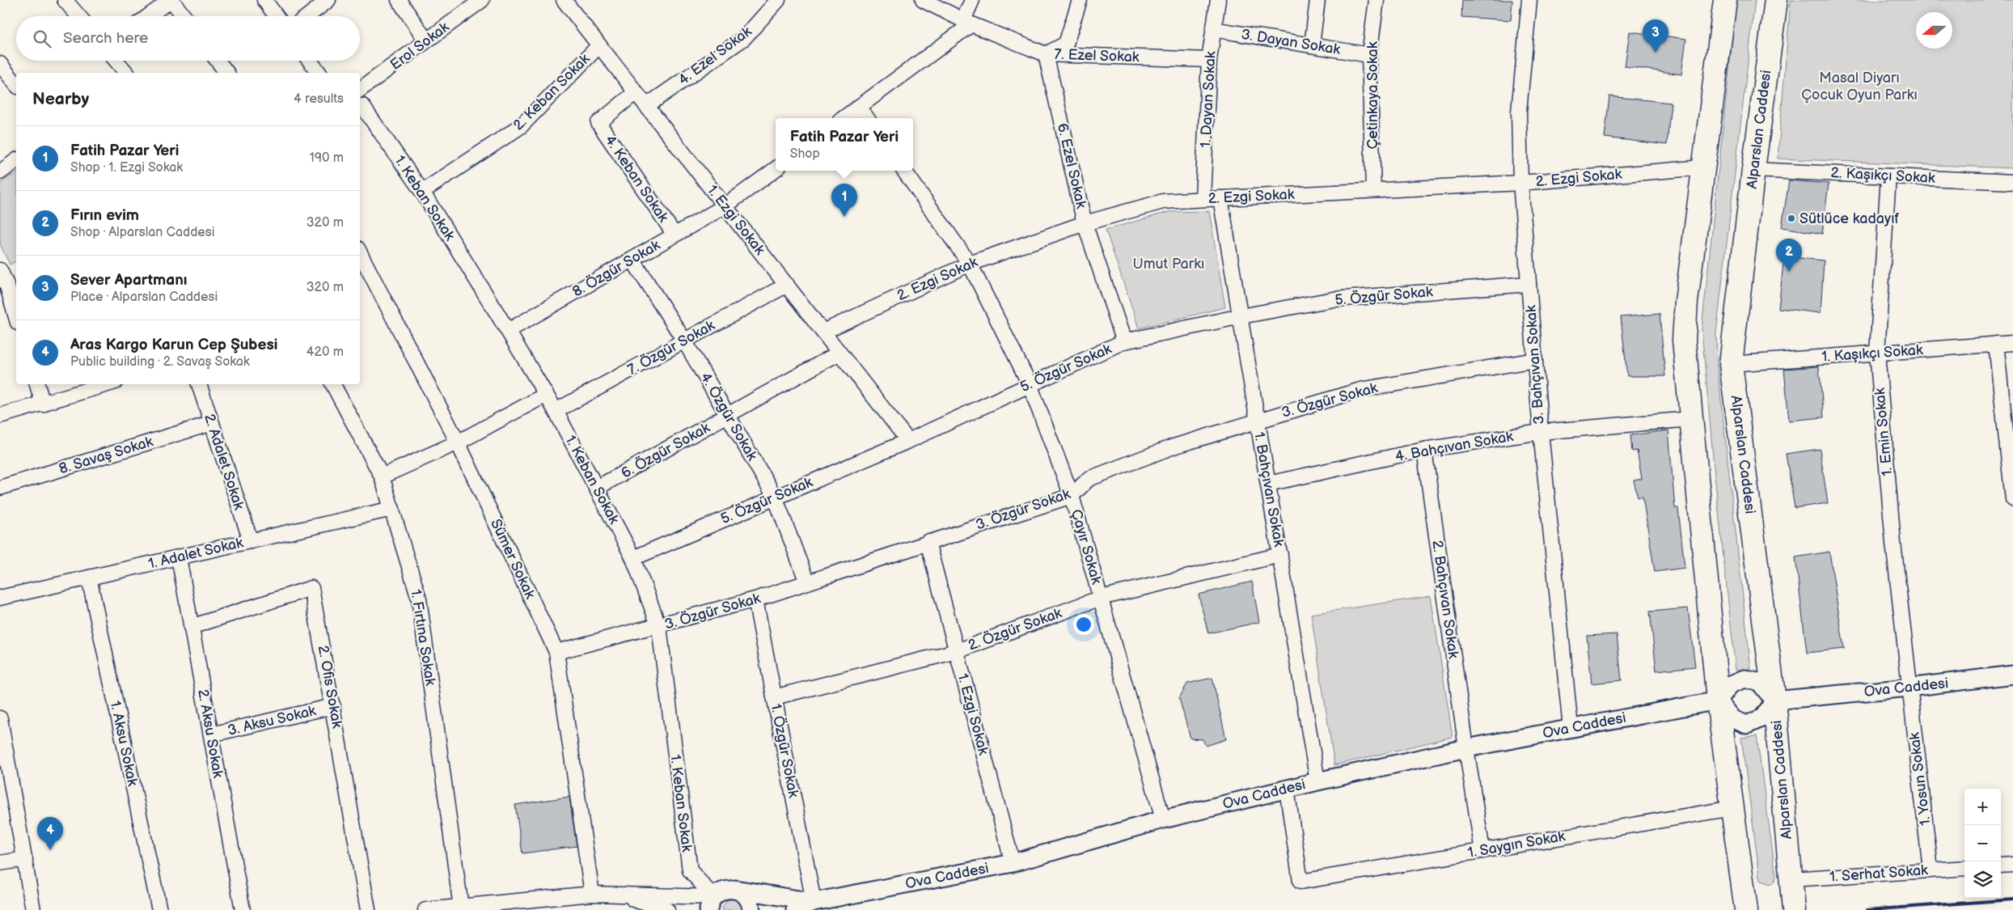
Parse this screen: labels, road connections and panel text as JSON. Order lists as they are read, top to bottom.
{
  "streets": {
    "main road": ["Alparslan Caddesi"],
    "street": [
      "3. Dayan Sokak",
      "Erol Sokak",
      "4. Ezel Sokak",
      "7. Ezel Sokak",
      "2. Keban Sokak",
      "Çetinkaya Sokak",
      "1. Dayan Sokak",
      "6. Ezel Sokak",
      "2. Kaşıkçı Sokak",
      "2. Ezgi Sokak",
      "4. Keban Sokak",
      "1. Keban Sokak",
      "1. Ezgi Sokak",
      "8. Özgür Sokak",
      "5. Özgür Sokak",
      "7. Özgür Sokak",
      "1. Kaşıkçı Sokak",
      "3. Bahçıvan Sokak",
      "3. Özgür Sokak",
      "4. Özgür Sokak",
      "1. Emin Sokak",
      "4. Bahçıvan Sokak",
      "6. Özgür Sokak",
      "8. Savaş Sokak",
      "2. Adalet Sokak",
      "1. Bahçıvan Sokak",
      "Çayır Sokak",
      "1. Adalet Sokak",
      "Sümer Sokak",
      "2. Bahçıvan Sokak",
      "2. Özgür Sokak",
      "1. Fırtına Sokak",
      "2. Ofis Sokak",
      "Ova Caddesi",
      "3. Aksu Sokak",
      "2. Aksu Sokak",
      "1. Aksu Sokak",
      "1. Özgür Sokak",
      "1. Yosun Sokak",
      "1. Saygın Sokak",
      "1. Serhat Sokak"
    ]
  },
  "crossings": [
    ["3. Dayan Sokak", "Çetinkaya Sokak"],
    ["3. Dayan Sokak", "1. Dayan Sokak"],
    ["4. Ezel Sokak", "1. Ezgi Sokak"],
    ["7. Ezel Sokak", "1. Dayan Sokak"],
    ["7. Ezel Sokak", "6. Ezel Sokak"],
    ["2. Keban Sokak", "1. Keban Sokak"],
    ["2. Keban Sokak", "1. Ezgi Sokak"],
    ["Çetinkaya Sokak", "2. Ezgi Sokak"],
    ["1. Dayan Sokak", "2. Ezgi Sokak"],
    ["Alparslan Caddesi", "2. Kaşıkçı Sokak"],
    ["Alparslan Caddesi", "1. Kaşıkçı Sokak"],
    ["Alparslan Caddesi", "Ova Caddesi"],
    ["Alparslan Caddesi", "1. Serhat Sokak"],
    ["6. Ezel Sokak", "2. Ezgi Sokak"],
    ["6. Ezel Sokak", "5. Özgür Sokak"],
    ["2. Kaşıkçı Sokak", "1. Emin Sokak"],
    ["2. Ezgi Sokak", "1. Ezgi Sokak"],
    ["2. Ezgi Sokak", "3. Bahçıvan Sokak"],
    ["2. Ezgi Sokak", "1. Bahçıvan Sokak"],
    ["2. Ezgi Sokak", "Çayır Sokak"],
    ["4. Keban Sokak", "1. Ezgi Sokak"],
    ["4. Keban Sokak", "8. Özgür Sokak"],
    ["1. Keban Sokak", "8. Özgür Sokak"],
    ["1. Keban Sokak", "5. Özgür Sokak"],
    ["1. Keban Sokak", "7. Özgür Sokak"],
    ["1. Keban Sokak", "3. Özgür Sokak"],
    ["1. Keban Sokak", "6. Özgür Sokak"],
    ["1. Ezgi Sokak", "8. Özgür Sokak"],
    ["1. Ezgi Sokak", "5. Özgür Sokak"],
    ["1. Ezgi Sokak", "7. Özgür Sokak"],
    ["1. Ezgi Sokak", "3. Özgür Sokak"],
    ["1. Ezgi Sokak", "6. Özgür Sokak"],
    ["1. Ezgi Sokak", "2. Özgür Sokak"],
    ["1. Ezgi Sokak", "Ova Caddesi"],
    ["8. Özgür Sokak", "4. Özgür Sokak"],
    ["5. Özgür Sokak", "3. Bahçıvan Sokak"],
    ["5. Özgür Sokak", "4. Özgür Sokak"],
    ["5. Özgür Sokak", "1. Bahçıvan Sokak"],
    ["5. Özgür Sokak", "Çayır Sokak"],
    ["7. Özgür Sokak", "4. Özgür Sokak"],
    ["1. Kaşıkçı Sokak", "1. Emin Sokak"],
    ["3. Bahçıvan Sokak", "3. Özgür Sokak"],
    ["3. Bahçıvan Sokak", "4. Bahçıvan Sokak"],
    ["3. Bahçıvan Sokak", "Ova Caddesi"],
    ["3. Özgür Sokak", "4. Özgür Sokak"],
    ["3. Özgür Sokak", "1. Bahçıvan Sokak"],
    ["3. Özgür Sokak", "Çayır Sokak"],
    ["3. Özgür Sokak", "Sümer Sokak"],
    ["3. Özgür Sokak", "1. Özgür Sokak"],
    ["4. Özgür Sokak", "6. Özgür Sokak"],
    ["1. Emin Sokak", "Ova Caddesi"],
    ["1. Emin Sokak", "1. Yosun Sokak"],
    ["4. Bahçıvan Sokak", "1. Bahçıvan Sokak"],
    ["4. Bahçıvan Sokak", "2. Bahçıvan Sokak"],
    ["8. Savaş Sokak", "2. Adalet Sokak"],
    ["2. Adalet Sokak", "1. Adalet Sokak"],
    ["1. Bahçıvan Sokak", "2. Özgür Sokak"],
    ["1. Bahçıvan Sokak", "Ova Caddesi"],
    ["Çayır Sokak", "2. Özgür Sokak"],
    ["Çayır Sokak", "Ova Caddesi"],
    ["1. Adalet Sokak", "1. Fırtına Sokak"],
    ["1. Adalet Sokak", "2. Aksu Sokak"],
    ["1. Adalet Sokak", "1. Aksu Sokak"],
    ["2. Bahçıvan Sokak", "Ova Caddesi"],
    ["2. Bahçıvan Sokak", "1. Saygın Sokak"],
    ["2. Özgür Sokak", "1. Özgür Sokak"],
    ["2. Ofis Sokak", "3. Aksu Sokak"],
    ["2. Ofis Sokak", "2. Aksu Sokak"],
    ["Ova Caddesi", "1. Özgür Sokak"],
    ["Ova Caddesi", "1. Yosun Sokak"],
    ["Ova Caddesi", "1. Saygın Sokak"],
    ["3. Aksu Sokak", "2. Aksu Sokak"],
    ["1. Yosun Sokak", "1. Serhat Sokak"]
  ],
  "parks": ["Masal Diyarı Çocuk Oyun Parkı", "Umut Parkı"],
  "places": ["Sütlüce kadayıf"],
  "north": "left",
  "page": {
    "search": "Search here",
    "pins": [
      "3",
      "1",
      "2",
      "4"
    ],
    "heading": ["Nearby", "4 results"],
    "popup": ["Fatih Pazar Yeri", "Shop"],
    "list": [
      {
        "mark": "1",
        "name": "Fatih Pazar Yeri",
        "note": "Shop · 1. Ezgi Sokak",
        "value": "190 m"
      },
      {
        "mark": "2",
        "name": "Fırın evim",
        "note": "Shop · Alparslan Caddesi",
        "value": "320 m"
      },
      {
        "mark": "3",
        "name": "Sever Apartmanı",
        "note": "Place · Alparslan Caddesi",
        "value": "320 m"
      },
      {
        "mark": "4",
        "name": "Aras Kargo Karun Cep Şubesi",
        "note": "Public building · 2. Savaş Sokak",
        "value": "420 m"
      }
    ],
    "map_buttons": ["+", "−"]
  }
}
